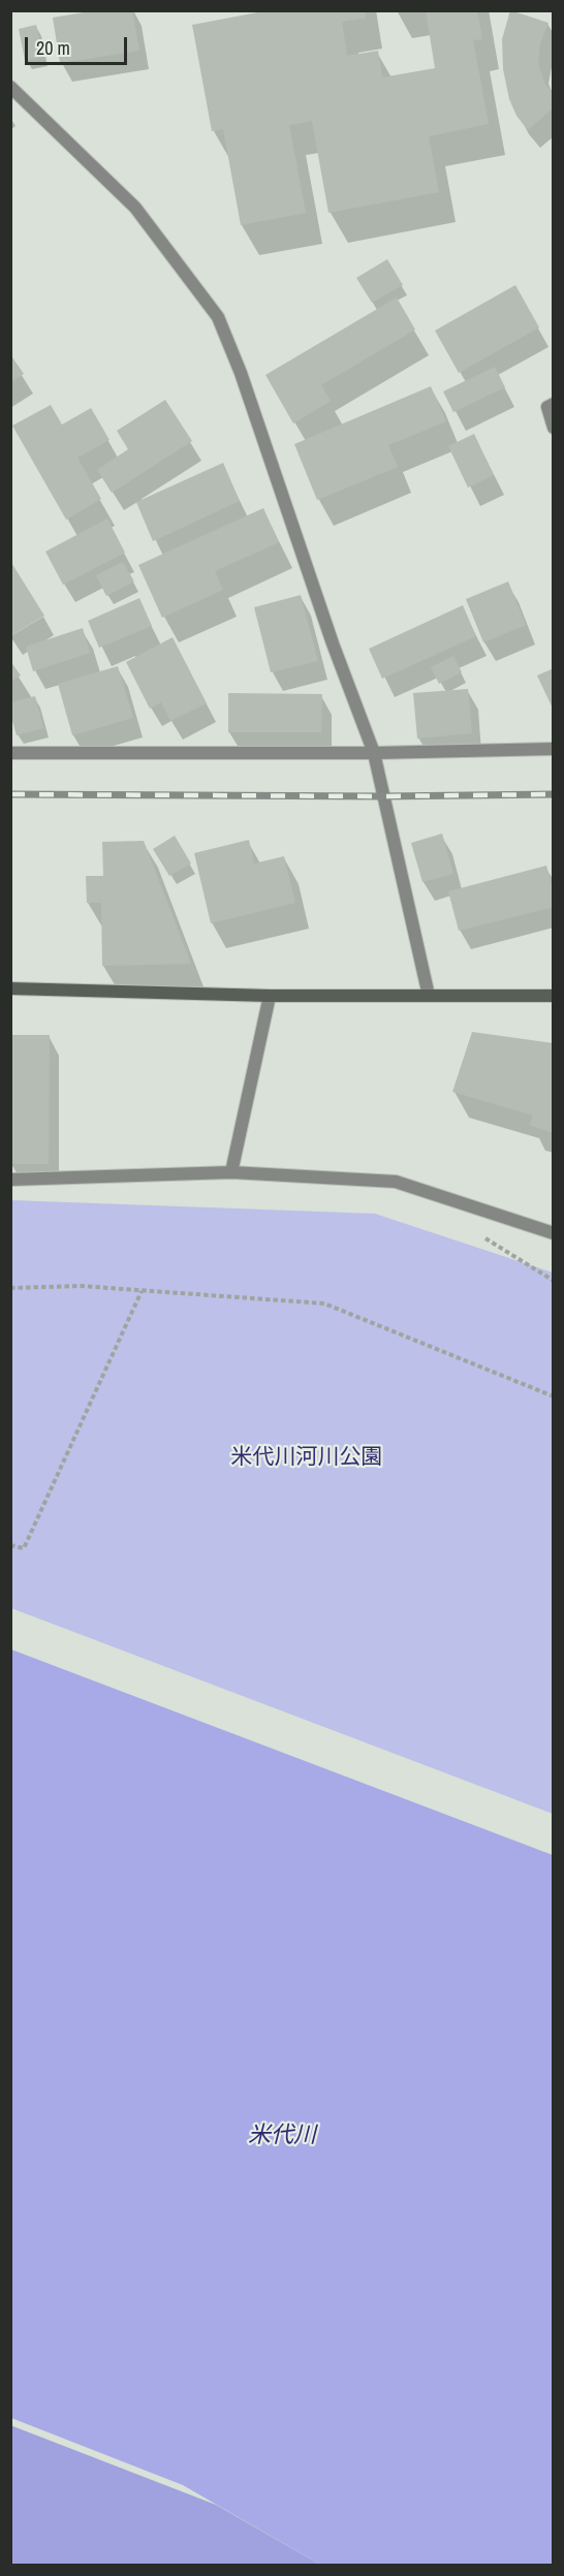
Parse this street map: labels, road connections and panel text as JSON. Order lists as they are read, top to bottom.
{
  "water": ["米代川"],
  "parks": ["米代川河川公園"],
  "scale_bar": "20 m"
}
